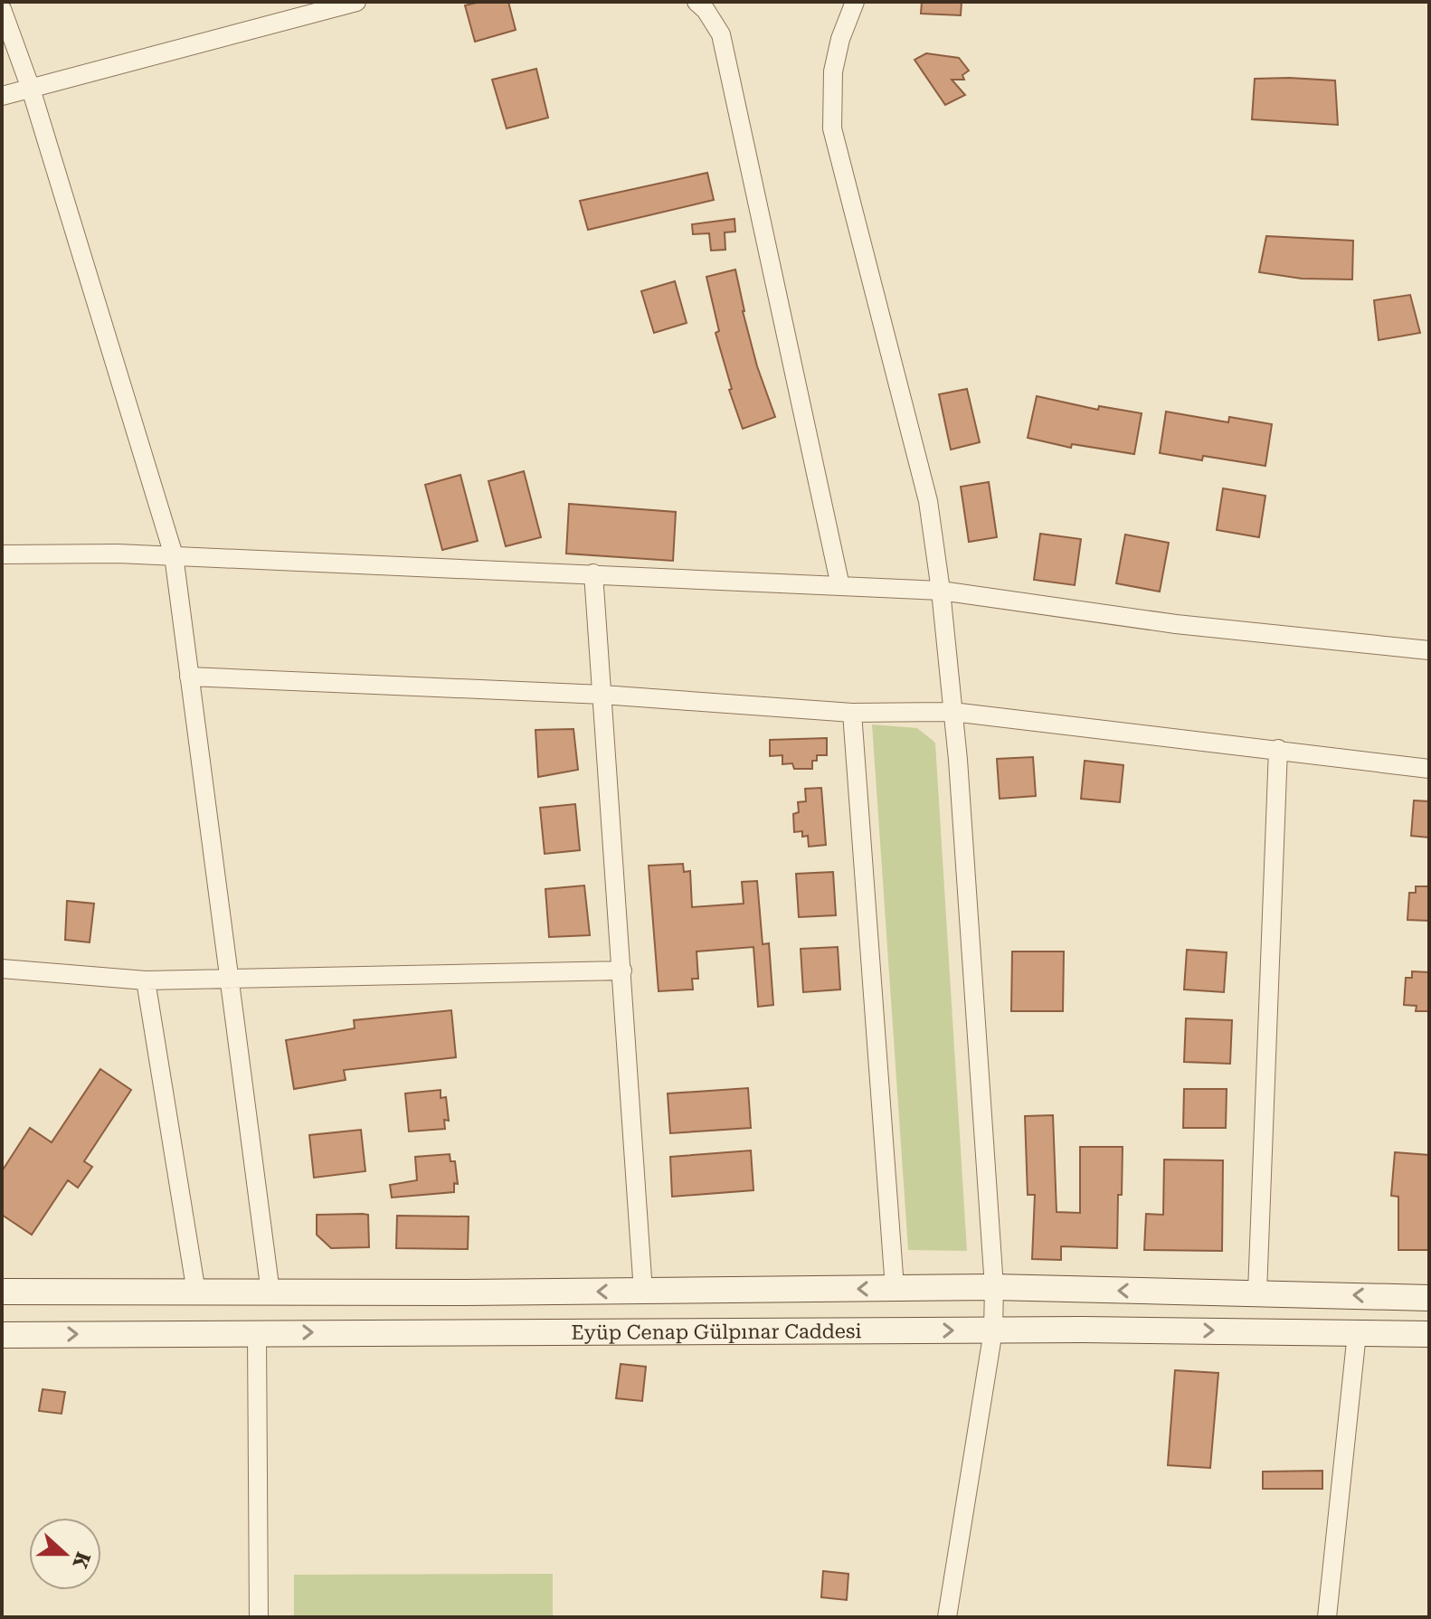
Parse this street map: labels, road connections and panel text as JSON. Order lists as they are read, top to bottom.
{
  "streets": {
    "main road": ["Eyüp Cenap Gülpınar Caddesi"]
  },
  "north": "right"
}
